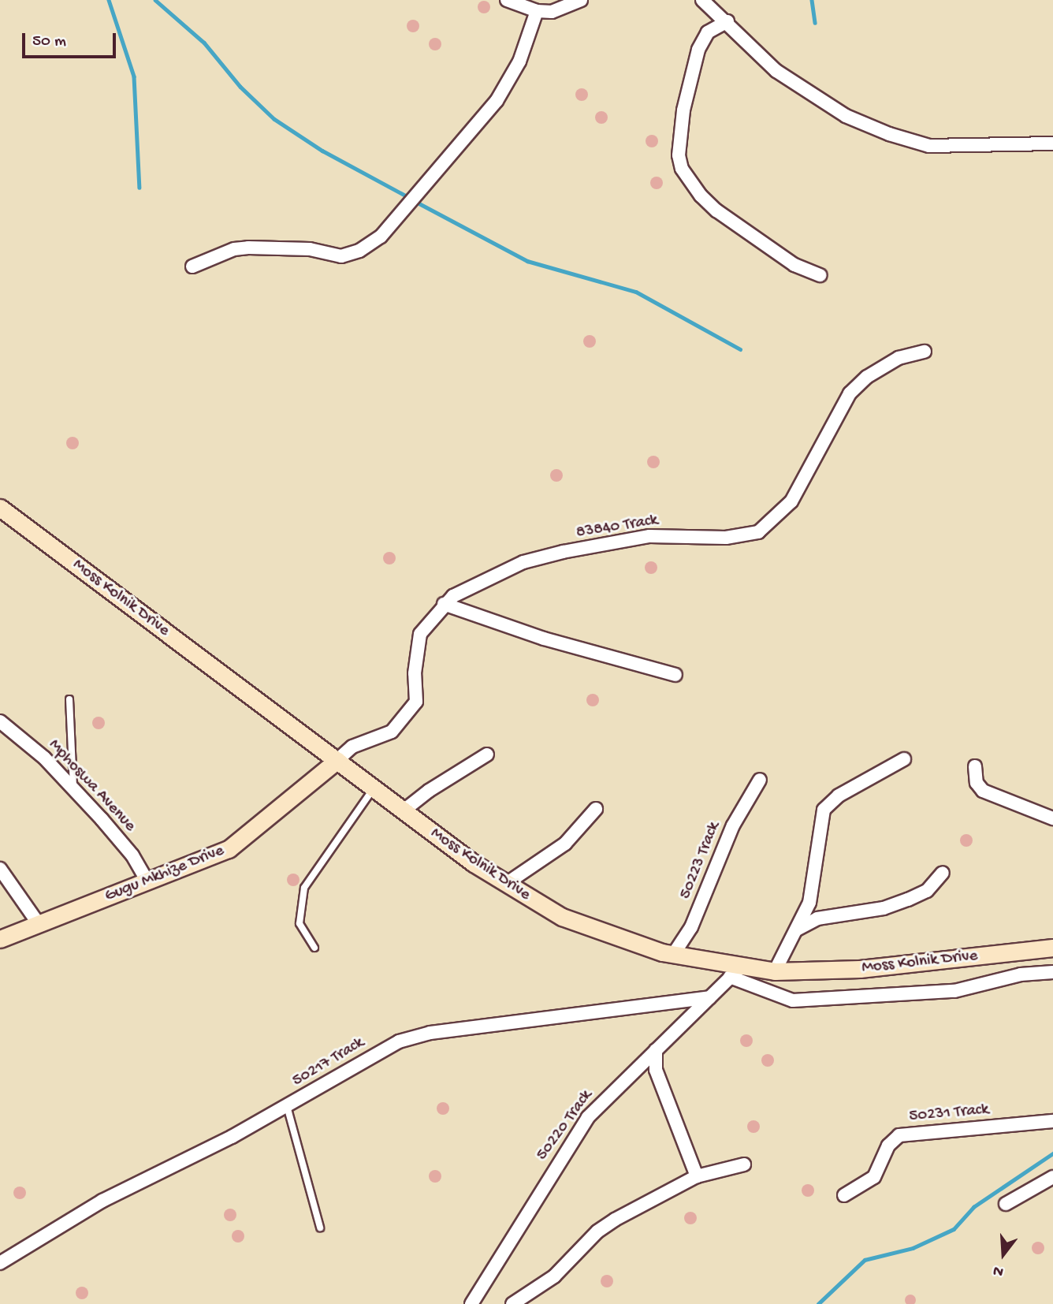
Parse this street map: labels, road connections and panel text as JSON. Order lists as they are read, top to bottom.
{
  "streets": {
    "main road": ["Moss Kolnik Drive", "Gugu Mkhize Drive"],
    "street": [
      "83840 Track",
      "Mphoswa Avenue",
      "50223 Track",
      "50217 Track",
      "50231 Track",
      "50220 Track"
    ]
  },
  "crossings": [
    ["83840 Track", "Moss Kolnik Drive"],
    ["83840 Track", "Gugu Mkhize Drive"],
    ["Moss Kolnik Drive", "50223 Track"],
    ["Moss Kolnik Drive", "Gugu Mkhize Drive"],
    ["Moss Kolnik Drive", "50220 Track"],
    ["Mphoswa Avenue", "Gugu Mkhize Drive"],
    ["50217 Track", "50220 Track"]
  ],
  "scale_bar": "50 m",
  "north": "bottom"
}
